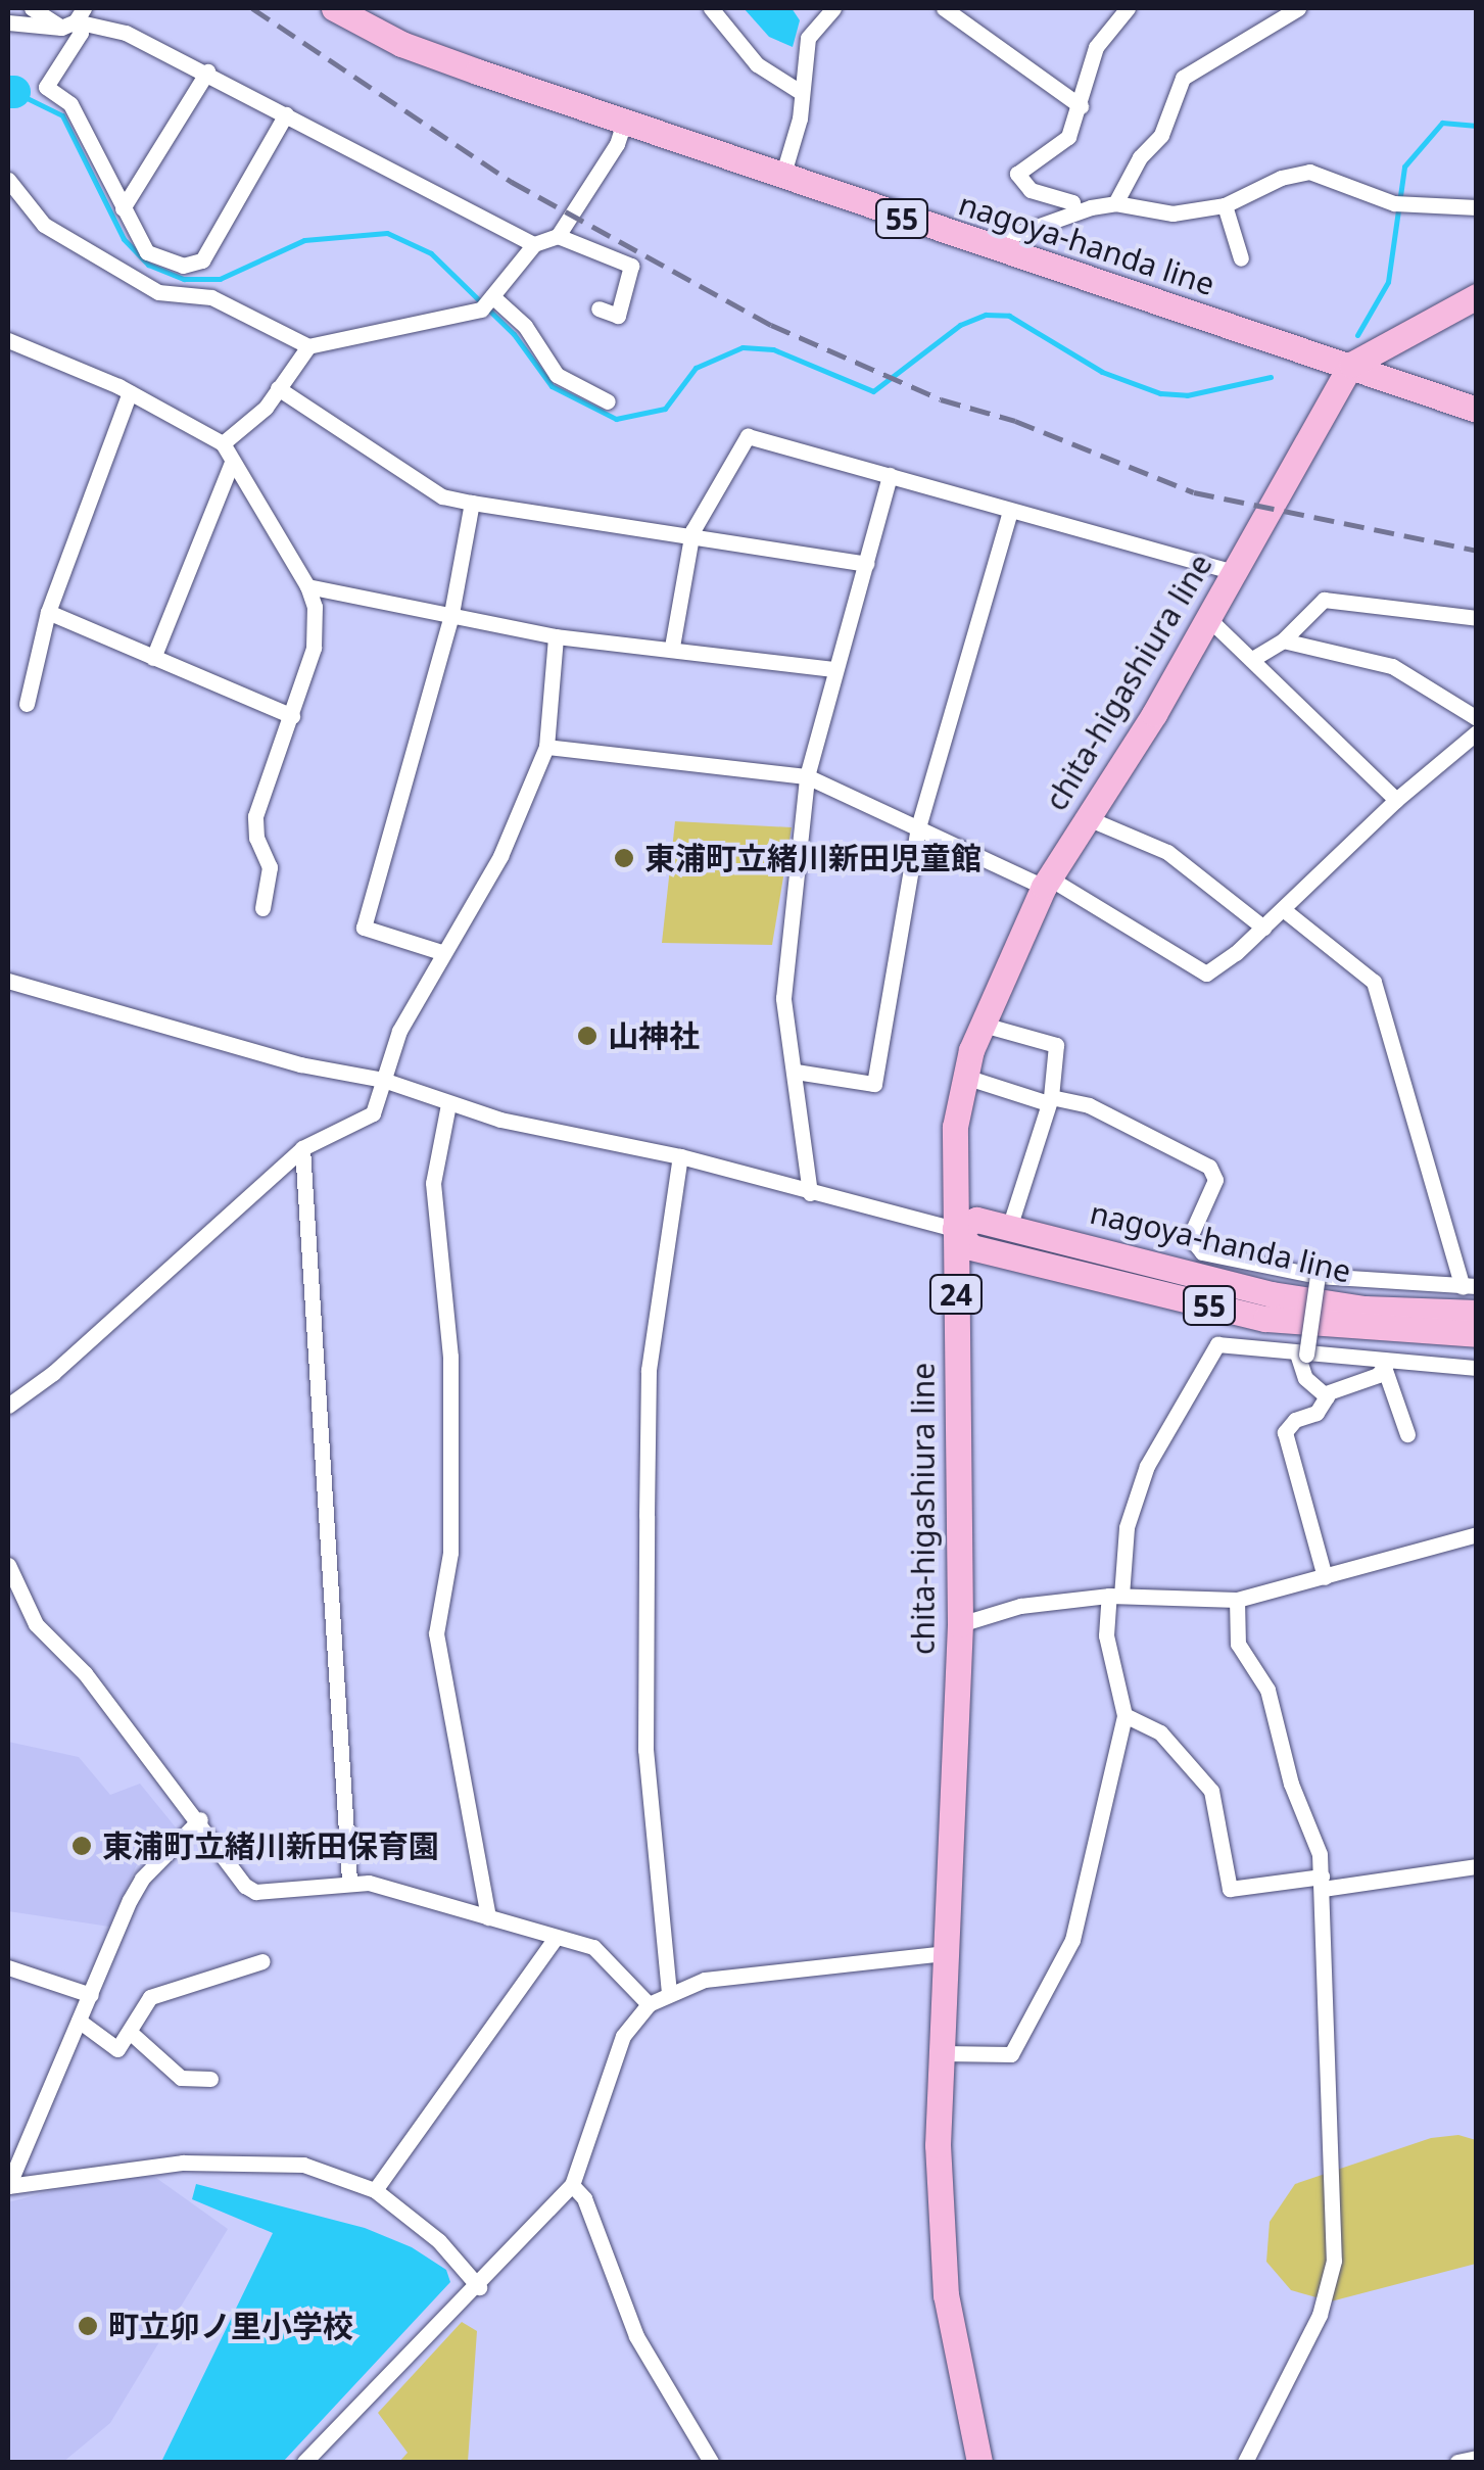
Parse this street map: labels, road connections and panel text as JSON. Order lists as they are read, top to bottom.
{
  "streets": {
    "main road": [
      "55",
      "nagoya-handa line",
      "chita-higashiura line",
      "24"
    ]
  },
  "crossings": [
    ["nagoya-handa line", "chita-higashiura line"]
  ],
  "places": [
    "東浦町立緒川新田児童館",
    "山神社",
    "東浦町立緒川新田保育園",
    "町立卯ノ里小学校"
  ]
}
